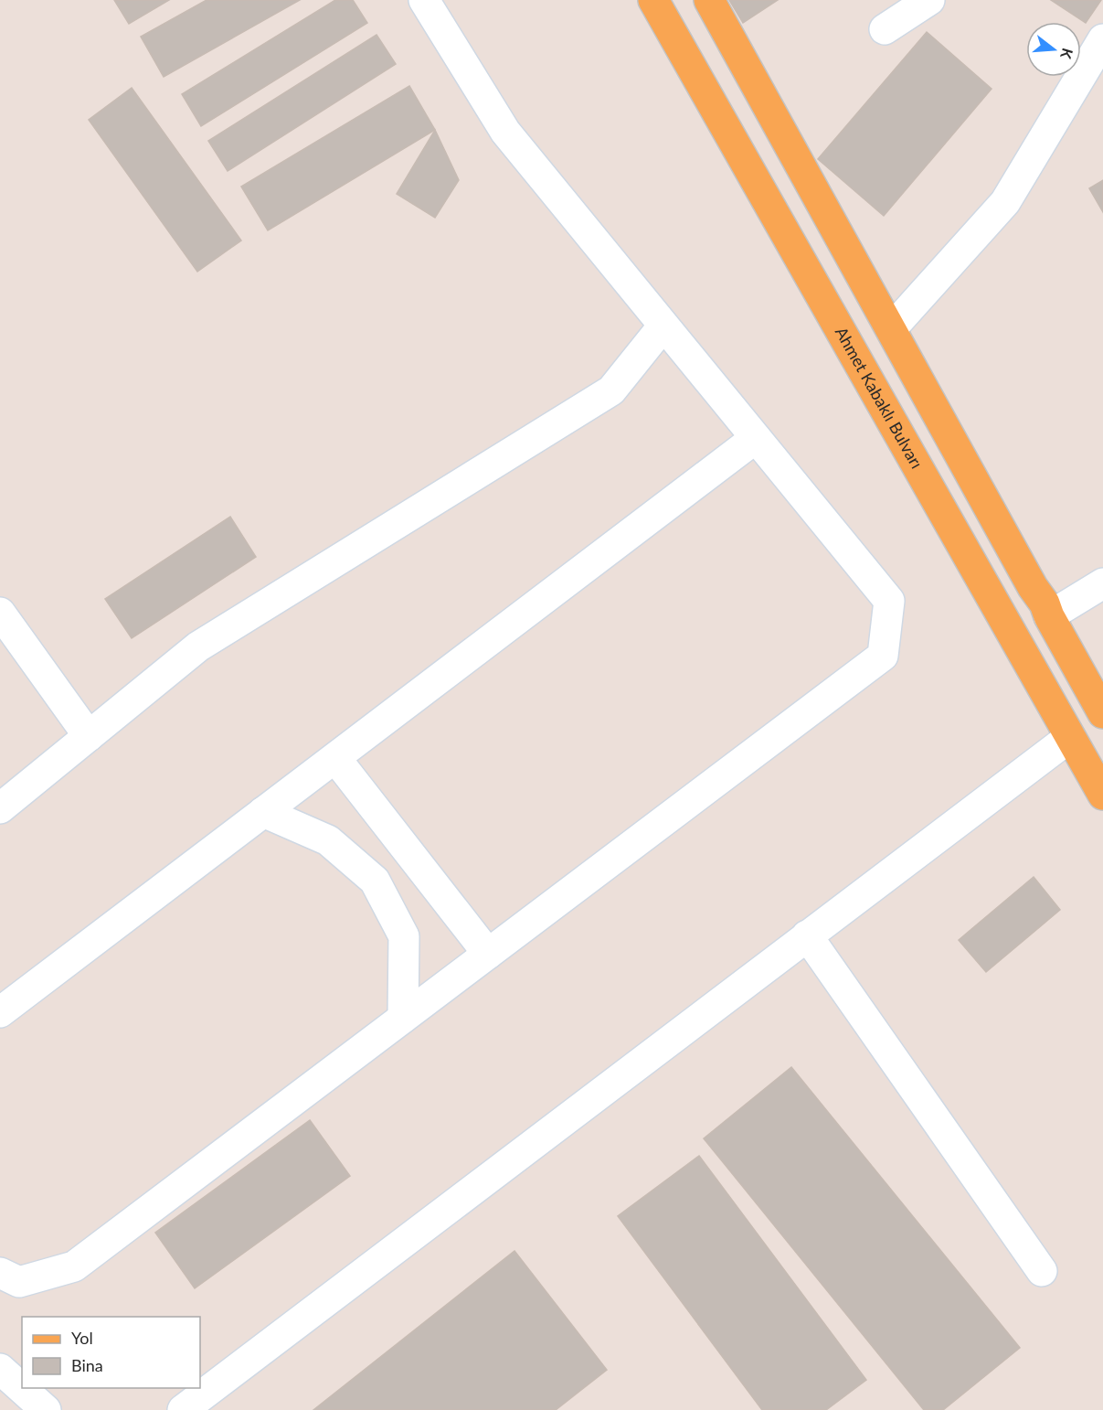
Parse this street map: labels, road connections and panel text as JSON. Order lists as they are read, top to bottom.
{
  "streets": {
    "main road": ["Ahmet Kabaklı Bulvarı"]
  },
  "legend": ["Yol", "Bina"],
  "north": "right"
}
